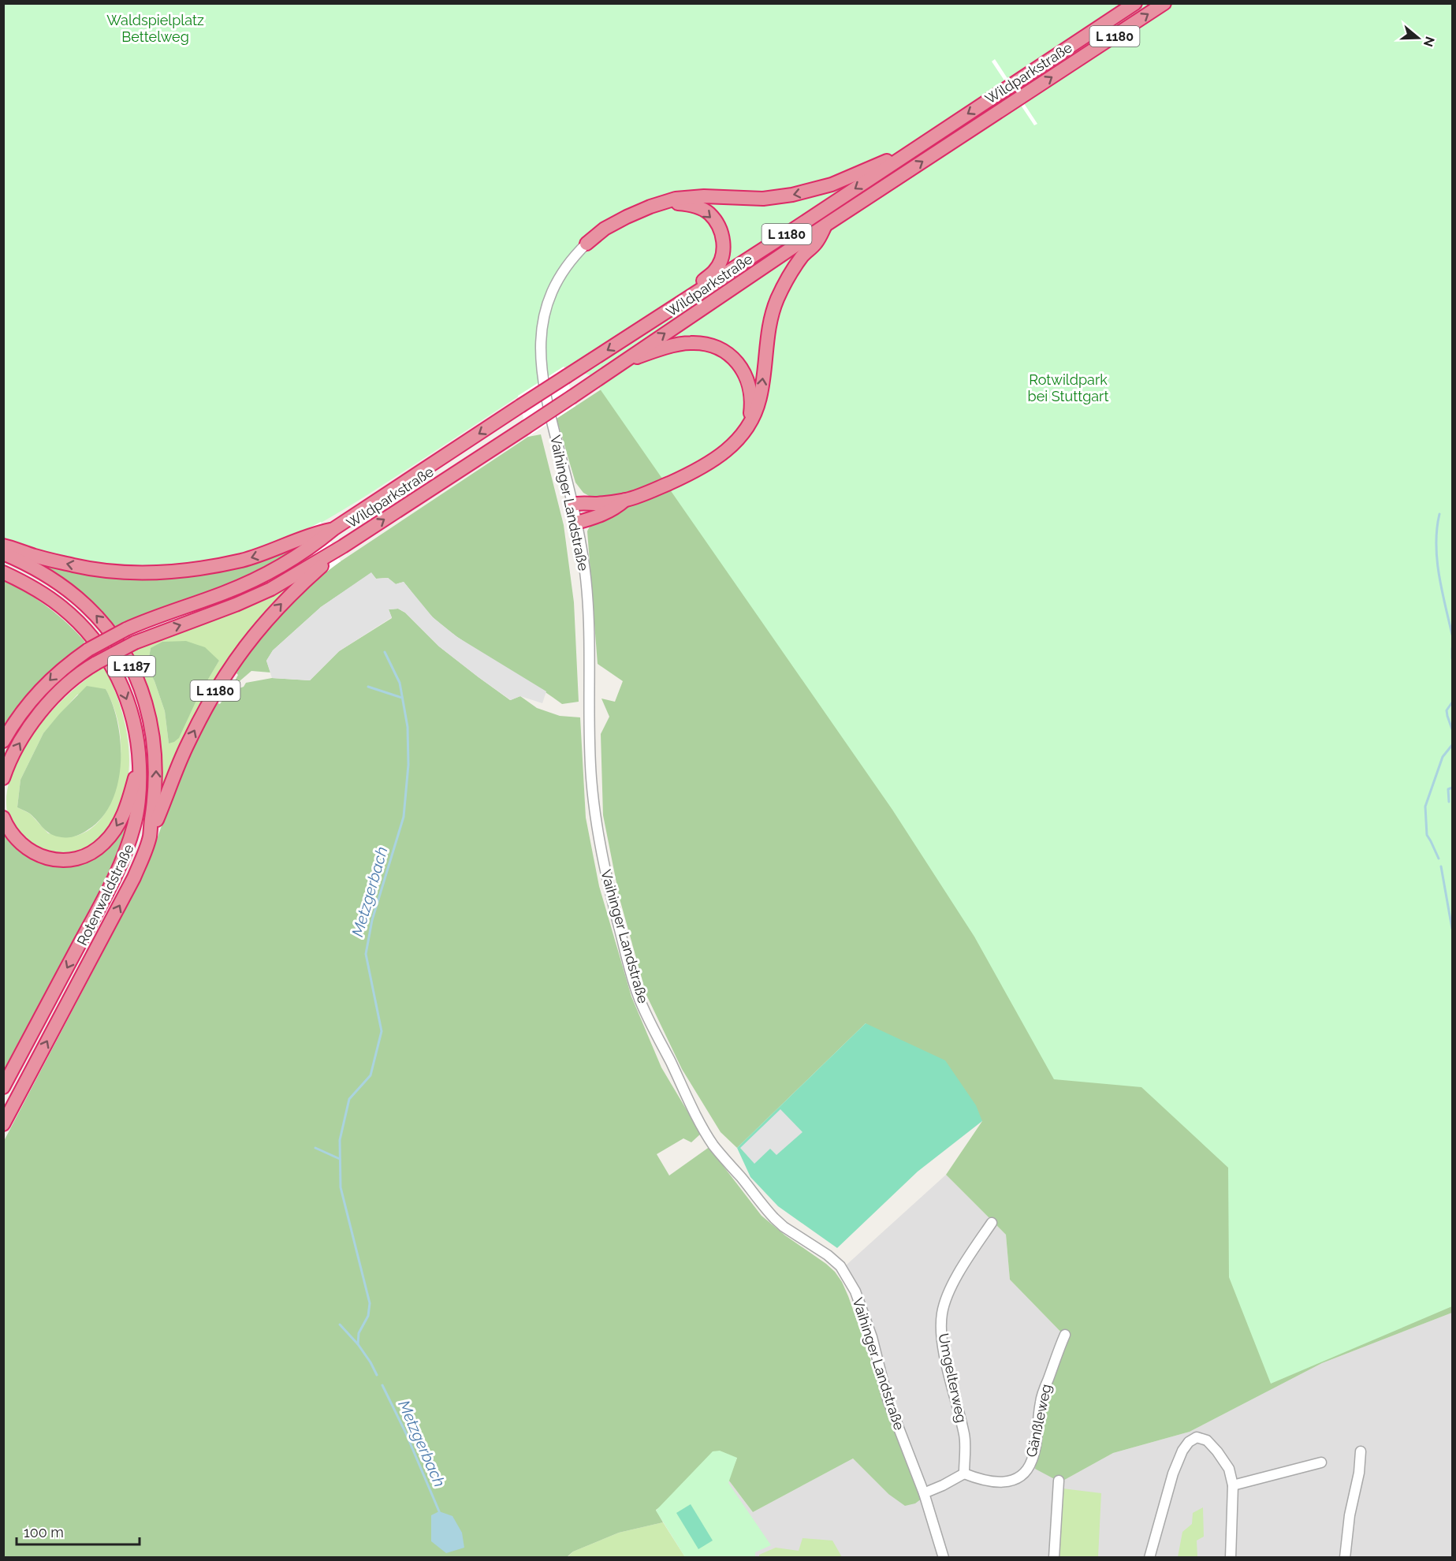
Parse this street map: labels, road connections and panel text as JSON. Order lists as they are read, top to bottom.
{
  "streets": {
    "highway": [
      "L 1180",
      "Wildparkstraße",
      "L 1187",
      "Rotenwaldstraße"
    ],
    "street": ["Vaihinger Landstraße", "Umgelterweg", "Gänßleweg"]
  },
  "crossings": [
    ["L 1180", "Wildparkstraße"],
    ["L 1180", "Vaihinger Landstraße"],
    ["L 1180", "Rotenwaldstraße"],
    ["L 1187", "Rotenwaldstraße"],
    ["Umgelterweg", "Gänßleweg"]
  ],
  "water": ["Metzgerbach"],
  "parks": ["Waldspielplatz Bettelweg", "Rotwildpark bei Stuttgart"],
  "scale_bar": "100 m",
  "north": "right"
}
